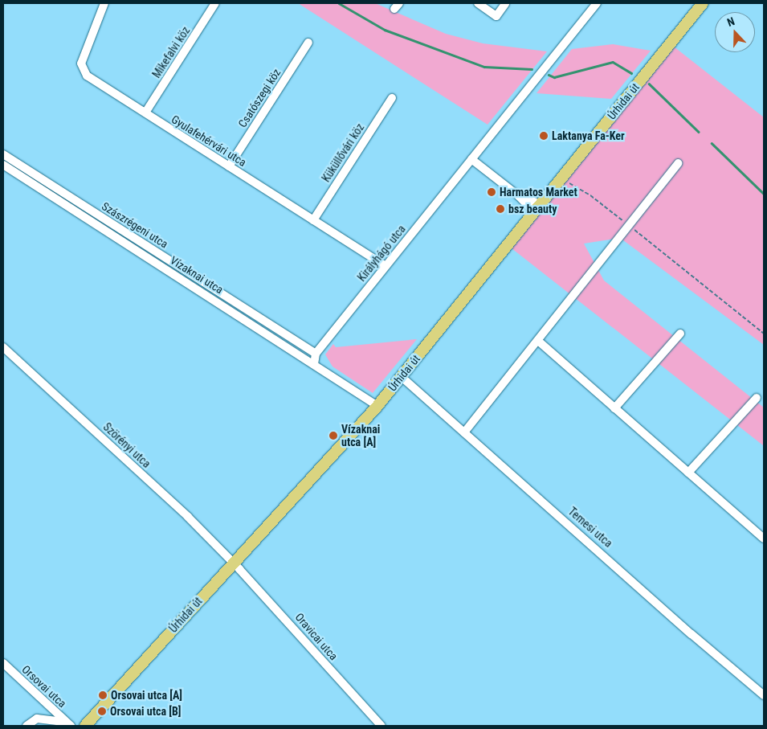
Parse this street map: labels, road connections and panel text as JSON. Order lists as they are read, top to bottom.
{
  "streets": {
    "main road": ["Úrhidai út"],
    "street": [
      "Mikefalvi köz",
      "Csatószegi köz",
      "Gyulafehérvári utca",
      "Küküllővári köz",
      "Szászrégeni utca",
      "Királyhágó utca",
      "Vízaknai utca",
      "Szörényi utca",
      "Temesi utca",
      "Oravicai utca",
      "Orsovai utca"
    ]
  },
  "crossings": [
    ["Mikefalvi köz", "Gyulafehérvári utca"],
    ["Csatószegi köz", "Gyulafehérvári utca"],
    ["Úrhidai út", "Vízaknai utca"],
    ["Úrhidai út", "Szörényi utca"],
    ["Úrhidai út", "Temesi utca"],
    ["Úrhidai út", "Oravicai utca"],
    ["Gyulafehérvári utca", "Küküllővári köz"],
    ["Gyulafehérvári utca", "Királyhágó utca"],
    ["Szászrégeni utca", "Királyhágó utca"],
    ["Királyhágó utca", "Vízaknai utca"],
    ["Szörényi utca", "Oravicai utca"]
  ],
  "places": [
    "Laktanya Fa-Ker",
    "Harmatos Market",
    "bsz beauty",
    "Vízaknai utca [A]",
    "Orsovai utca [A]",
    "Orsovai utca [B]"
  ],
  "north": "top"
}
